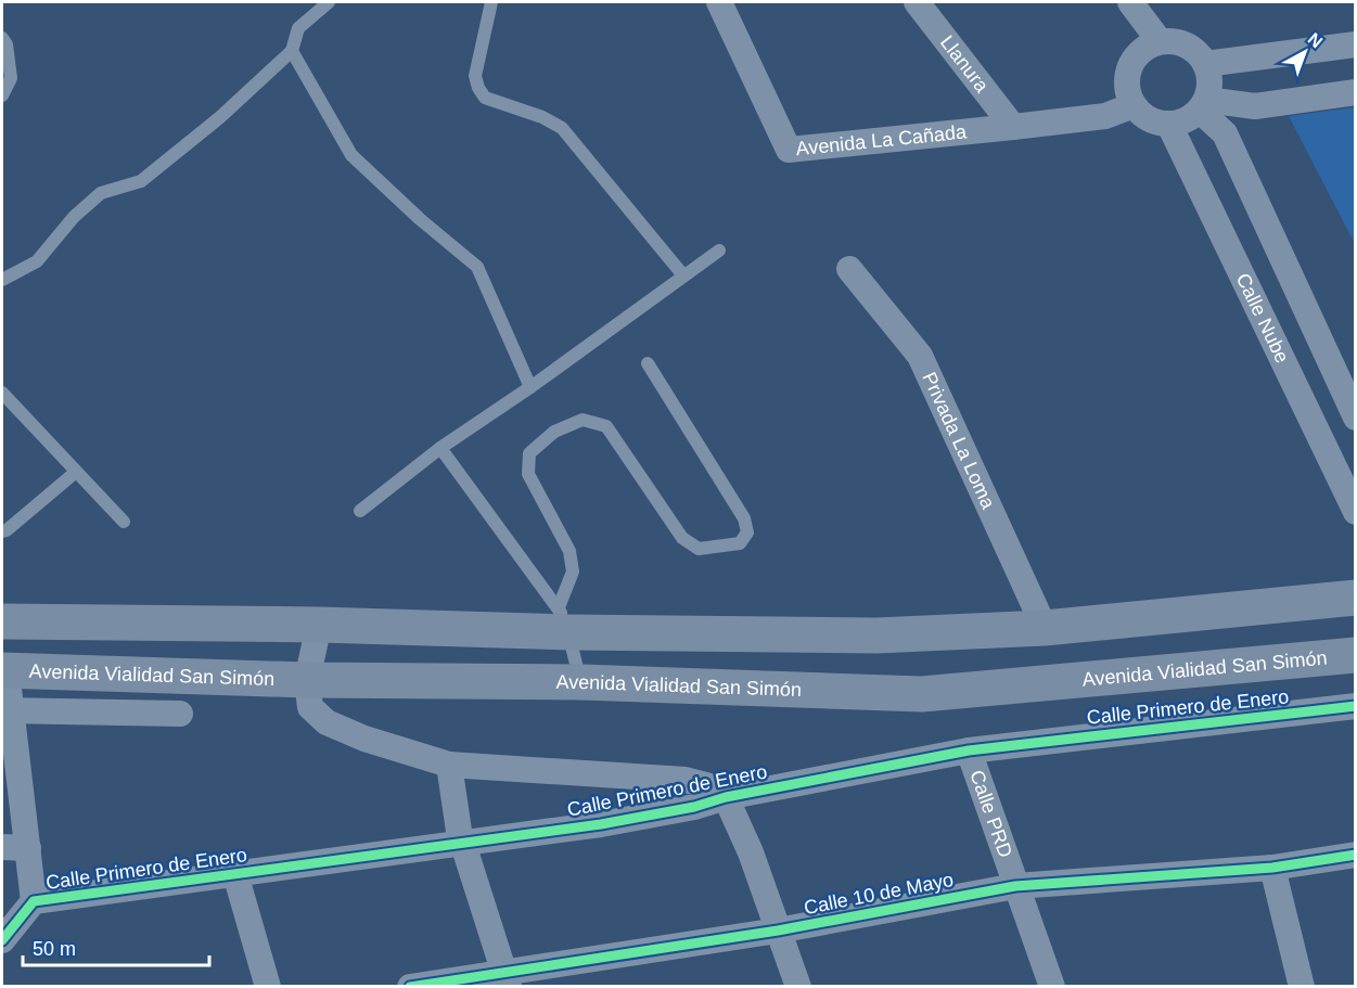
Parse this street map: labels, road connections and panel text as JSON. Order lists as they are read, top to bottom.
{
  "streets": {
    "main road": ["Avenida Vialidad San Simón"],
    "street": [
      "Llanura",
      "Avenida La Cañada",
      "Calle Nube",
      "Privada La Loma",
      "Calle Primero de Enero",
      "Calle PRD",
      "Calle 10 de Mayo"
    ]
  },
  "crossings": [
    ["Llanura", "Avenida La Cañada"],
    ["Avenida La Cañada", "Calle Nube"],
    ["Avenida Vialidad San Simón", "Calle Primero de Enero"],
    ["Calle Primero de Enero", "Calle PRD"],
    ["Calle PRD", "Calle 10 de Mayo"]
  ],
  "scale_bar": "50 m",
  "north": "top right"
}
